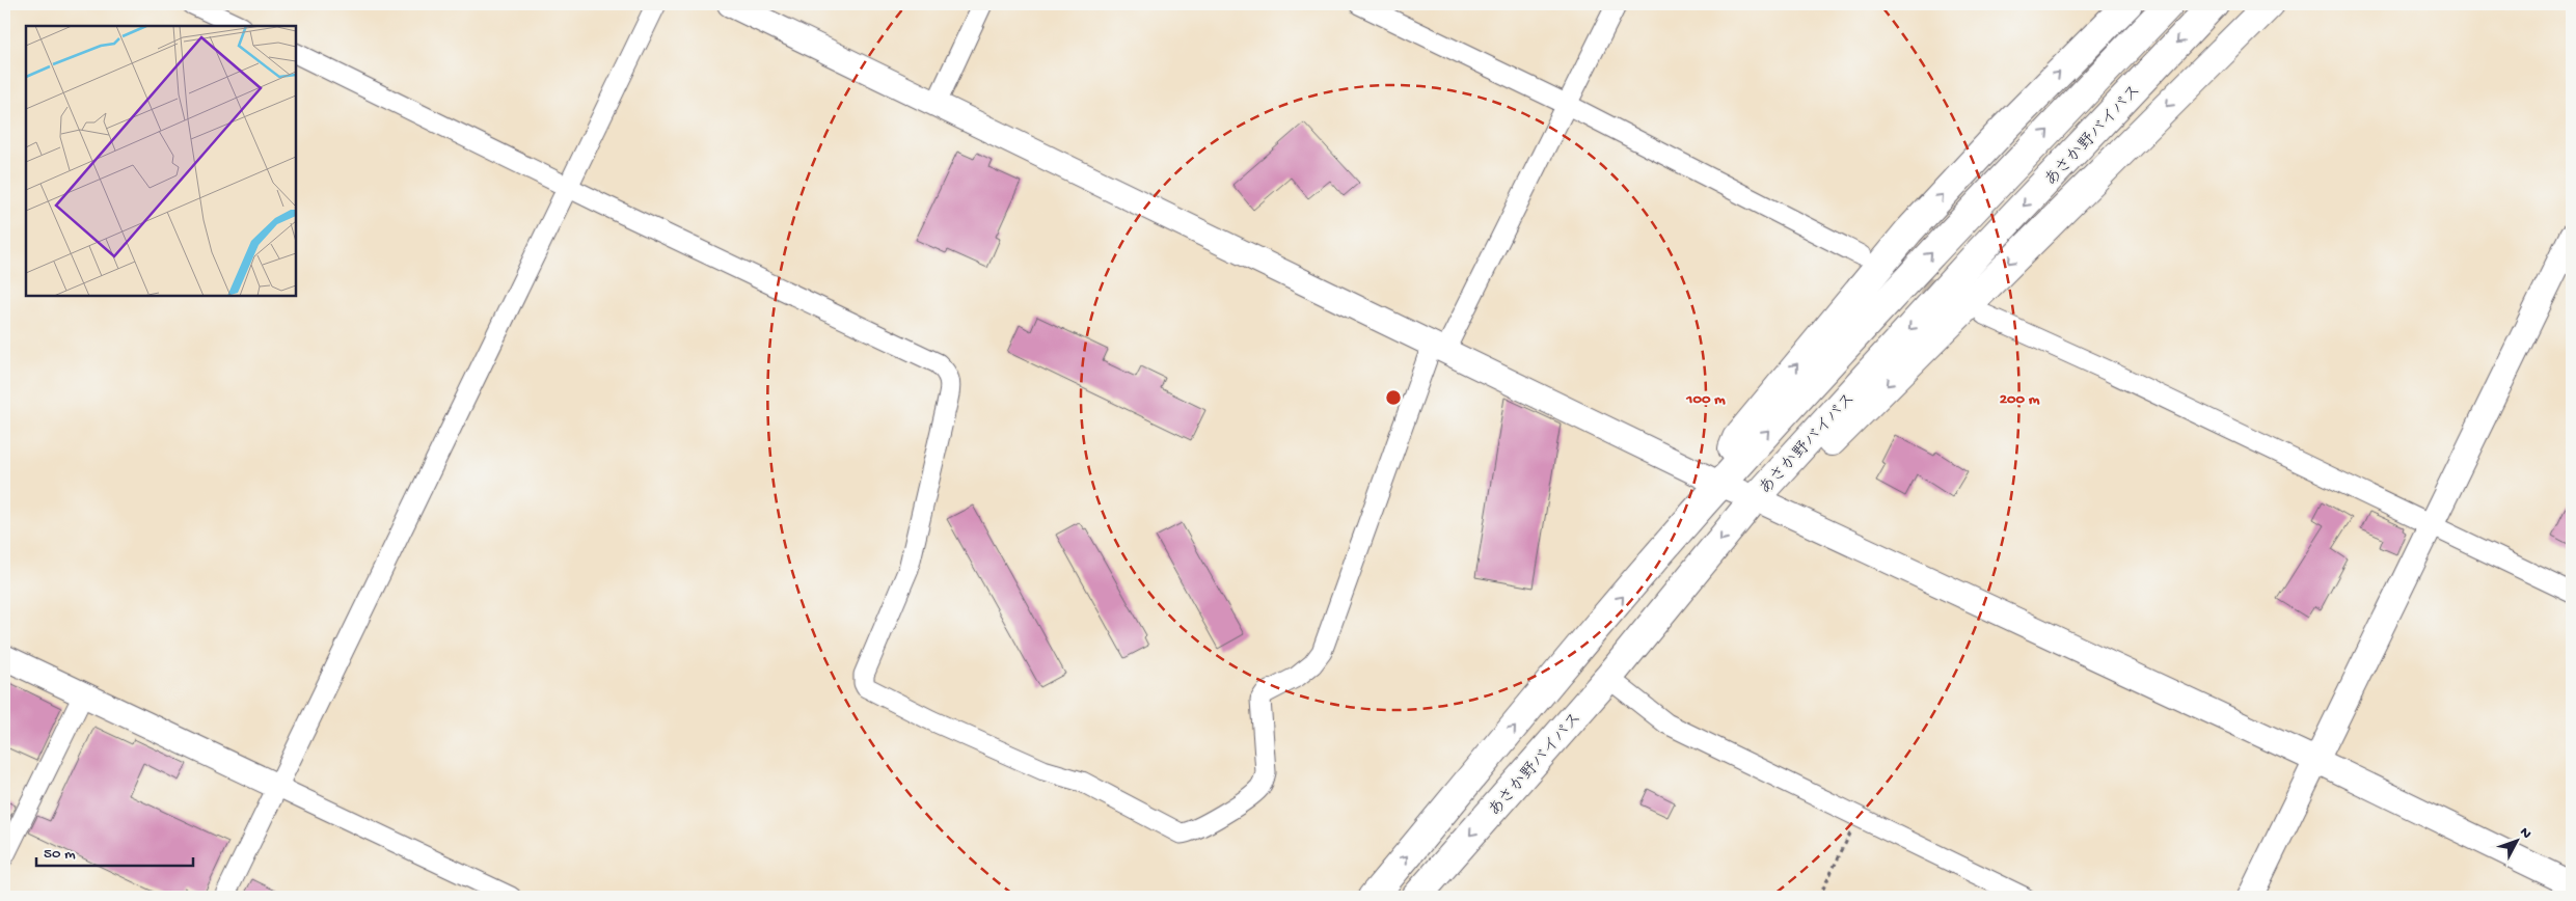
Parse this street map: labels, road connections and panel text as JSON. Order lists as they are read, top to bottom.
{
  "streets": {
    "highway": ["あさか野バイパス"]
  },
  "scale_bar": "50 m",
  "north": "top right",
  "rings": ["100 m", "200 m"]
}
